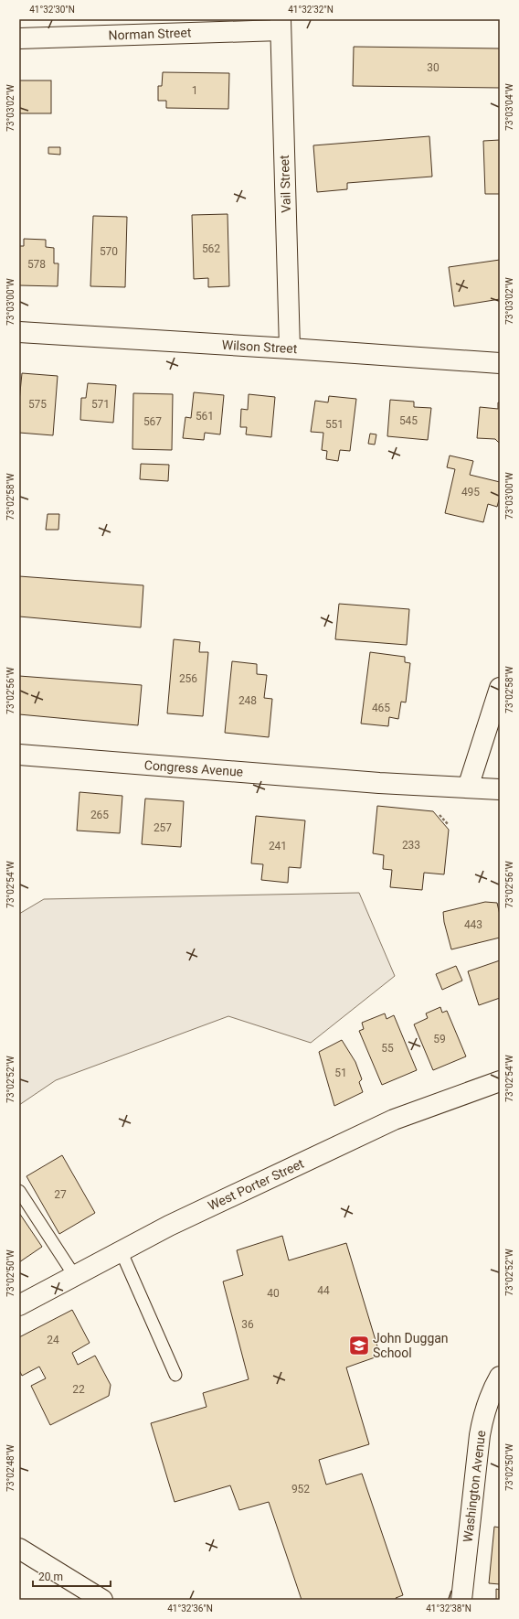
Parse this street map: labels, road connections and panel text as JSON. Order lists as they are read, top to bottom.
{
  "streets": {
    "street": [
      "Norman Street",
      "Vail Street",
      "Wilson Street",
      "Congress Avenue",
      "West Porter Street",
      "Washington Avenue"
    ]
  },
  "crossings": [
    ["Norman Street", "Vail Street"],
    ["Vail Street", "Wilson Street"]
  ],
  "places": {
    "school or university": ["John Duggan School"]
  },
  "house_numbers": [
    "30",
    "1",
    "562",
    "570",
    "578",
    "575",
    "571",
    "561",
    "545",
    "567",
    "551",
    "495",
    "256",
    "248",
    "465",
    "265",
    "257",
    "233",
    "241",
    "443",
    "59",
    "55",
    "51",
    "27",
    "44",
    "40",
    "36",
    "24",
    "22",
    "952"
  ],
  "scale_bar": "20 m",
  "coordinates": [
    "41°32'30\"N",
    "41°32'32\"N",
    "73°03'04\"W",
    "73°03'02\"W",
    "73°03'00\"W",
    "73°02'58\"W",
    "73°02'56\"W",
    "73°02'54\"W",
    "73°02'52\"W",
    "73°02'50\"W",
    "73°02'48\"W",
    "41°32'36\"N",
    "41°32'38\"N"
  ]
}
